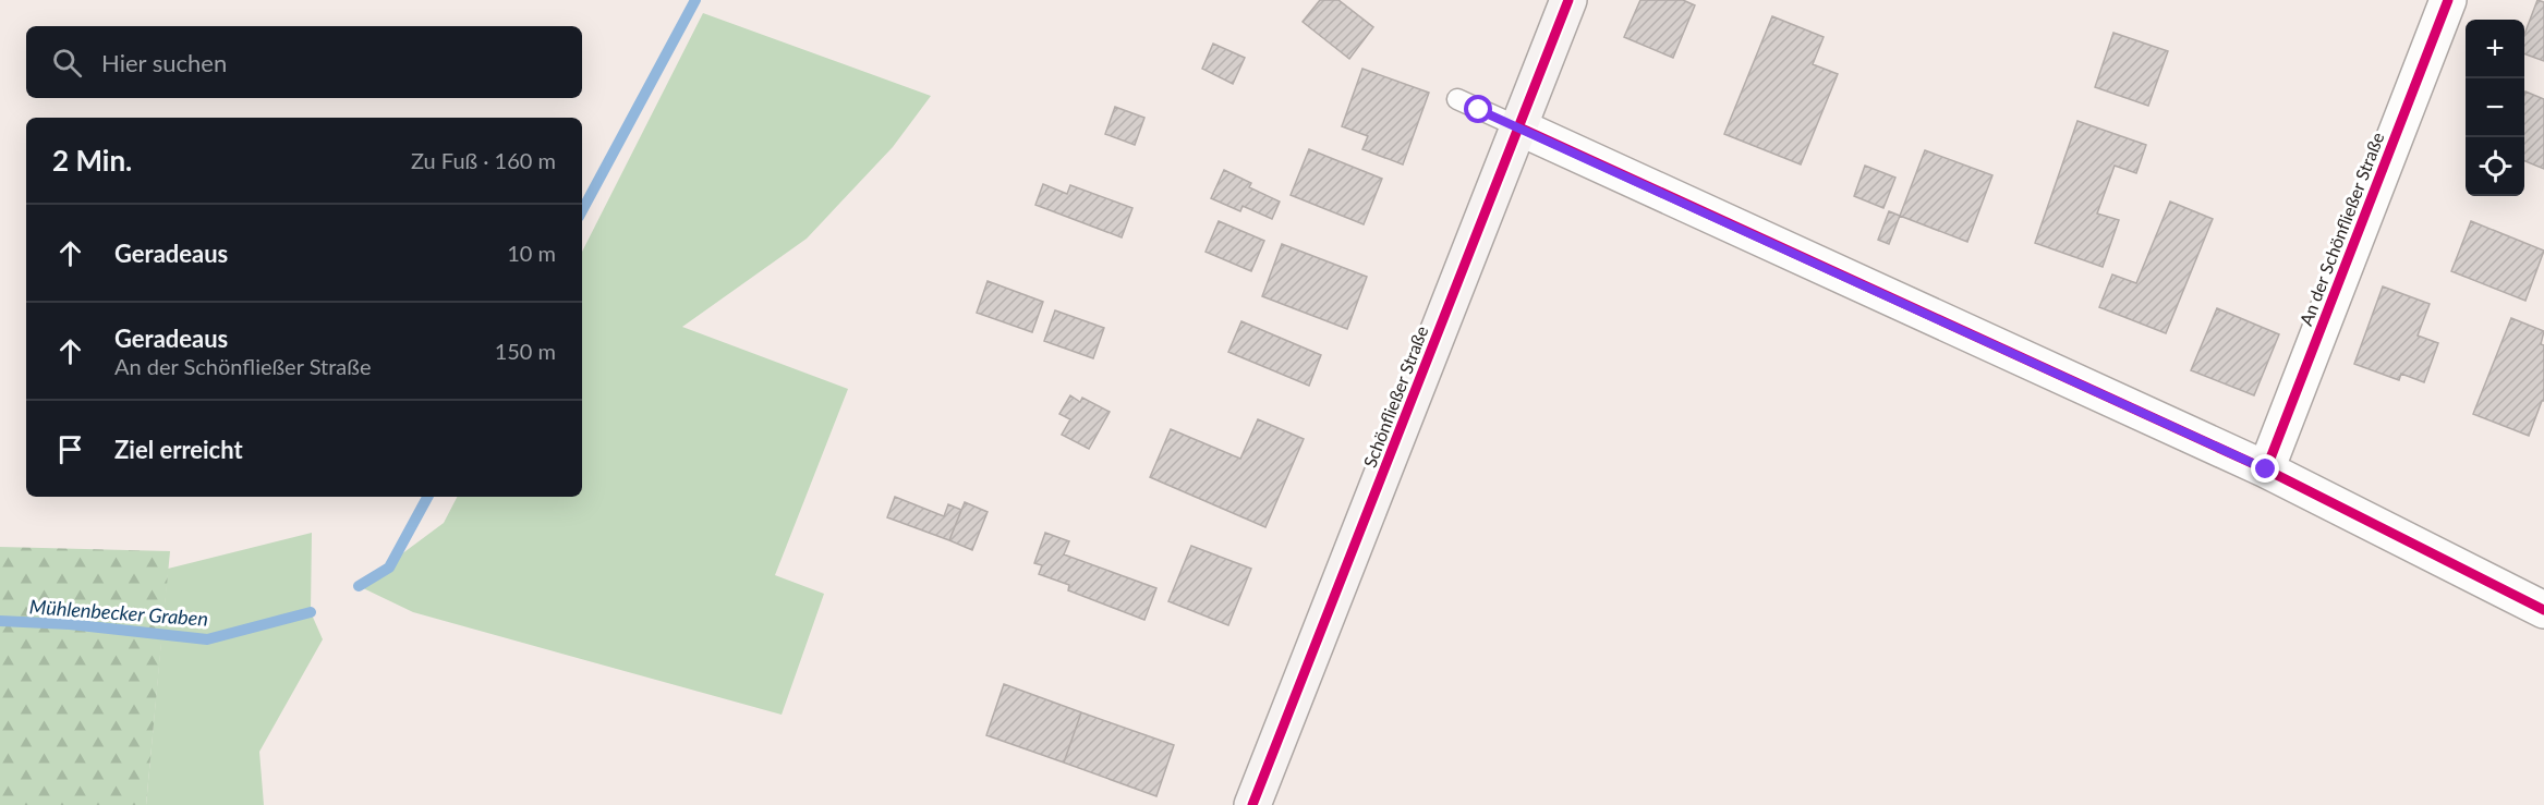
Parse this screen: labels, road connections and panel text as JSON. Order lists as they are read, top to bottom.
{
  "streets": {
    "main road": ["Schönfließer Straße"],
    "street": ["An der Schönfließer Straße"]
  },
  "water": ["Mühlenbecker Graben"],
  "page": {
    "map_buttons": ["+", "−"],
    "search": "Hier suchen",
    "heading": ["2 Min.", "Zu Fuß · 160 m"],
    "list": [
      ["Geradeaus", "10 m"],
      ["Geradeaus", "An der Schönfließer Straße", "150 m"],
      "Ziel erreicht"
    ]
  }
}
